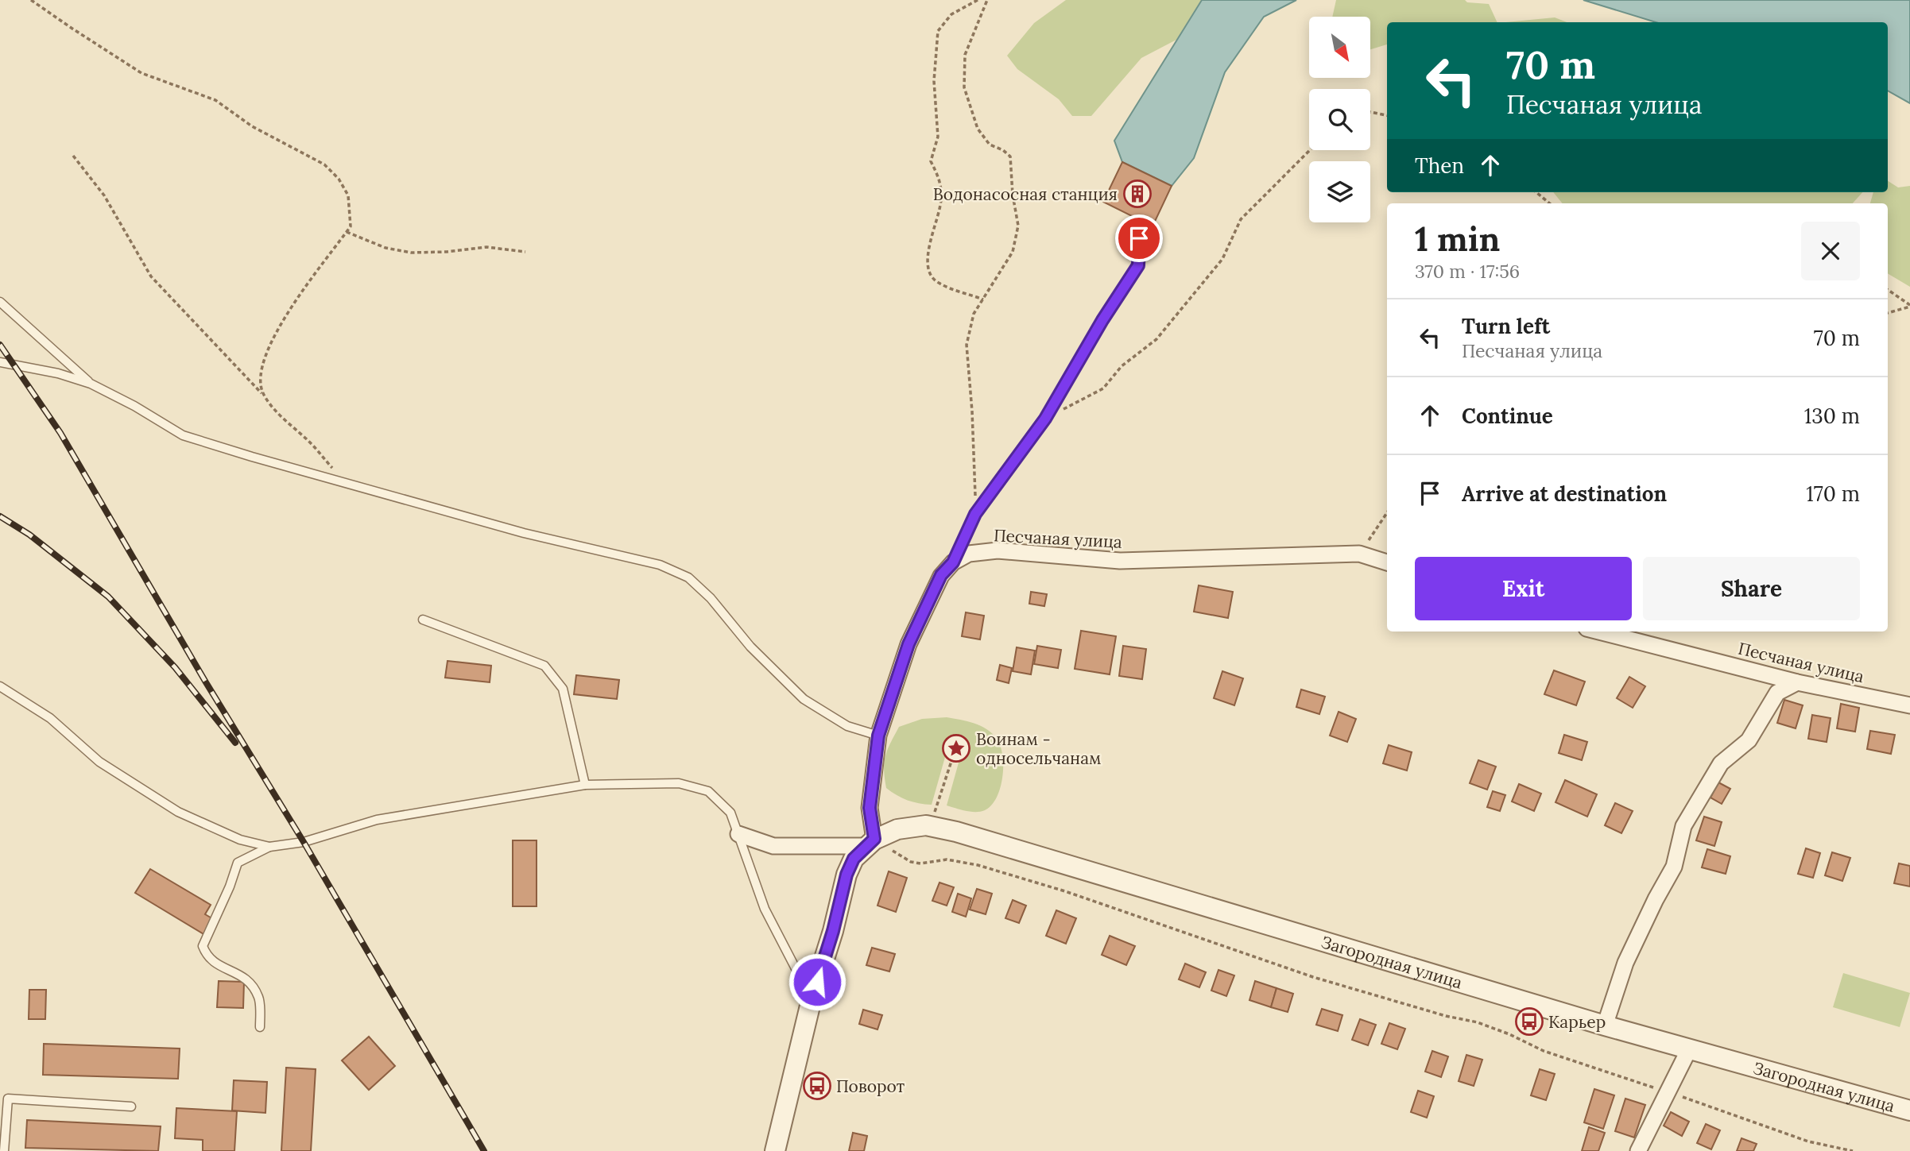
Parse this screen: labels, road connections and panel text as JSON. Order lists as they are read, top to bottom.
{
  "streets": {
    "street": ["Песчаная улица", "Загородная улица"]
  },
  "places": {
    "building": ["Водонасосная станция"],
    "place": ["Воинам - односельчанам"],
    "bus stop": ["Карьер", "Поворот"]
  },
  "north": "bottom right",
  "page": {
    "turn": ["70 m", "Песчаная улица"],
    "then": "Then",
    "heading": ["1 min", "370 m · 17:56"],
    "list": [
      {
        "name": "Turn left",
        "note": "Песчаная улица",
        "value": "70 m"
      },
      {
        "name": "Continue",
        "value": "130 m"
      },
      {
        "name": "Arrive at destination",
        "value": "170 m"
      }
    ],
    "buttons": ["Exit", "Share"]
  }
}
